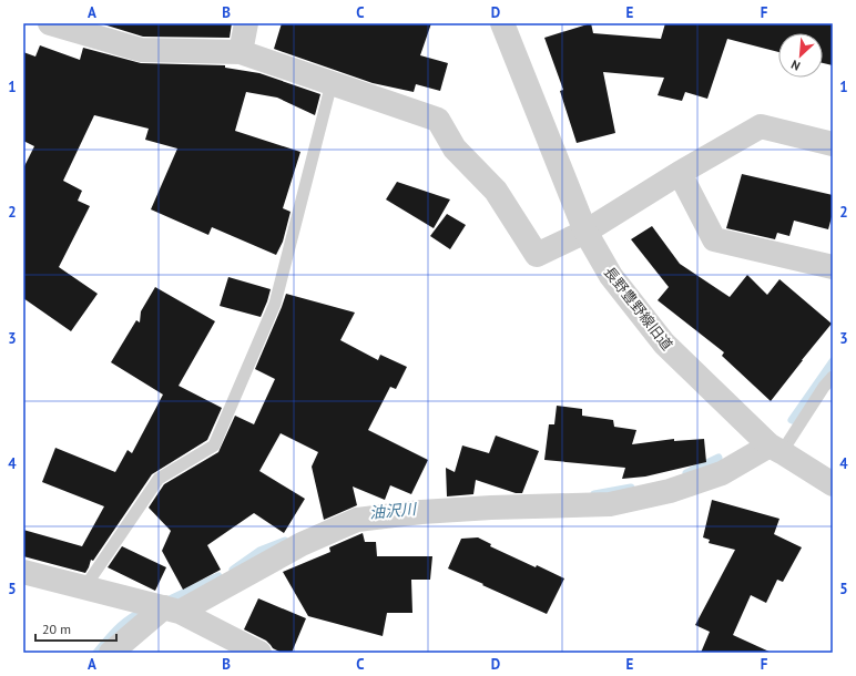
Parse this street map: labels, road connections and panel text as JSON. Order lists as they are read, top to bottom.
{
  "streets": {
    "street": ["長野豊野線旧道"]
  },
  "water": ["油沢川"],
  "scale_bar": "20 m",
  "north": "bottom left",
  "grid": {
    "columns": [
      "A",
      "B",
      "C",
      "D",
      "E",
      "F"
    ],
    "rows": [
      "1",
      "2",
      "3",
      "4",
      "5"
    ]
  }
}
